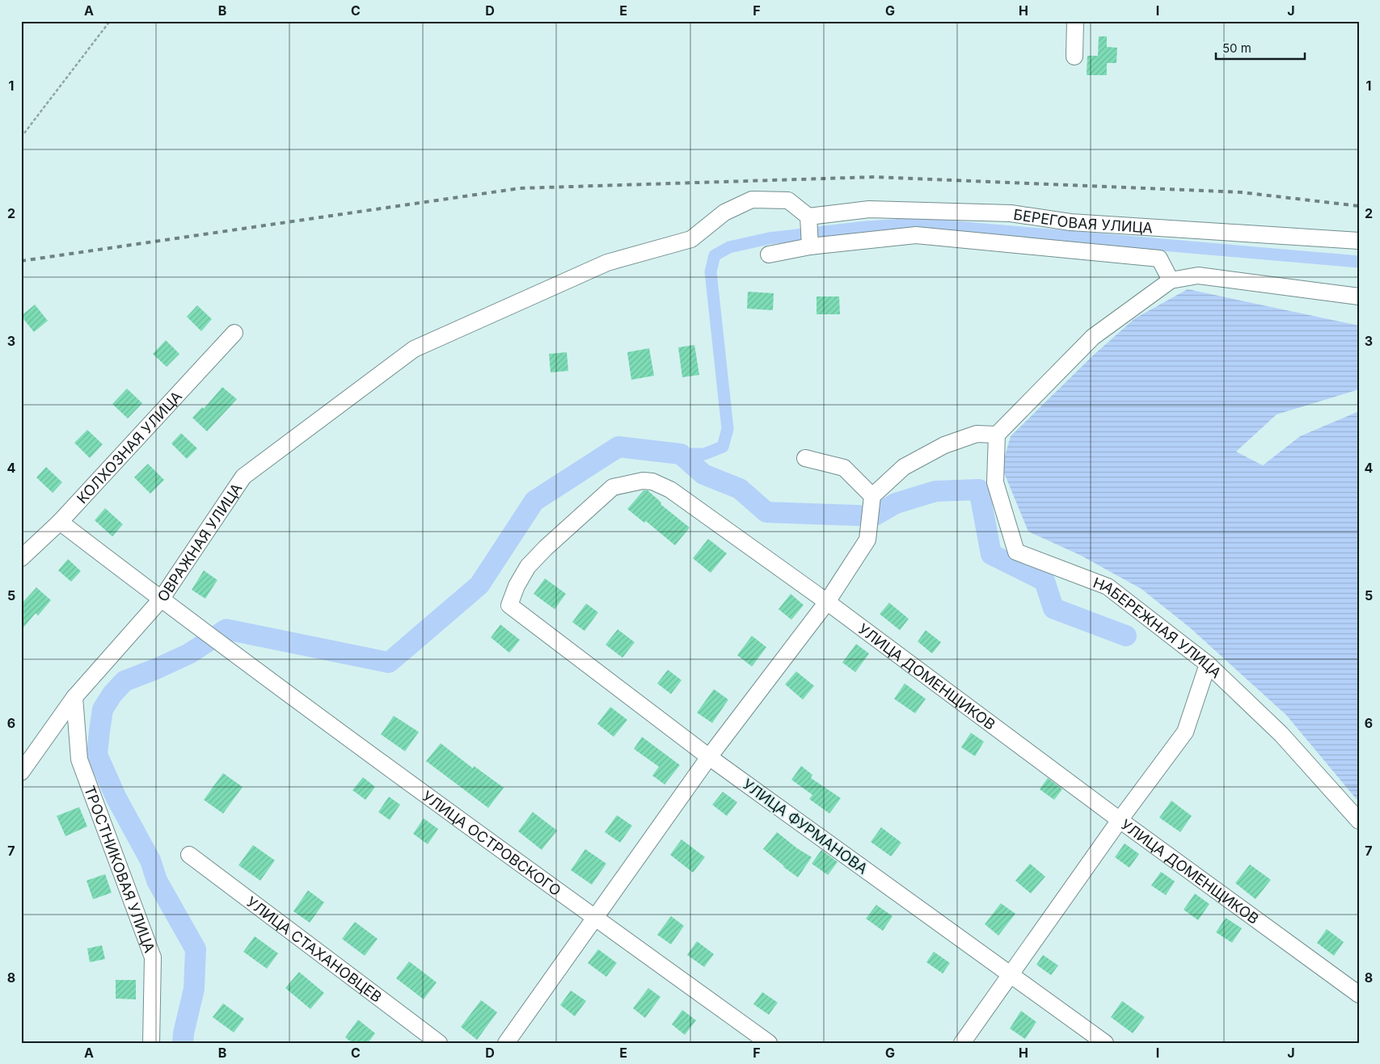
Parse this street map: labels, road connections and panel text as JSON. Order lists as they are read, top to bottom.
{
  "streets": {
    "street": [
      "БЕРЕГОВАЯ УЛИЦА",
      "КОЛХОЗНАЯ УЛИЦА",
      "ОВРАЖНАЯ УЛИЦА",
      "НАБЕРЕЖНАЯ УЛИЦА",
      "УЛИЦА ДОМЕНЩИКОВ",
      "УЛИЦА ФУРМАНОВА",
      "УЛИЦА ОСТРОВСКОГО",
      "ТРОСТНИКОВАЯ УЛИЦА",
      "УЛИЦА СТАХАНОВЦЕВ"
    ]
  },
  "crossings": [
    ["БЕРЕГОВАЯ УЛИЦА", "ОВРАЖНАЯ УЛИЦА"],
    ["КОЛХОЗНАЯ УЛИЦА", "УЛИЦА ОСТРОВСКОГО"],
    ["ОВРАЖНАЯ УЛИЦА", "УЛИЦА ОСТРОВСКОГО"],
    ["ОВРАЖНАЯ УЛИЦА", "ТРОСТНИКОВАЯ УЛИЦА"],
    ["УЛИЦА ДОМЕНЩИКОВ", "УЛИЦА ФУРМАНОВА"]
  ],
  "scale_bar": "50 m",
  "grid": {
    "columns": [
      "A",
      "B",
      "C",
      "D",
      "E",
      "F",
      "G",
      "H",
      "I",
      "J"
    ],
    "rows": [
      "1",
      "2",
      "3",
      "4",
      "5",
      "6",
      "7",
      "8"
    ]
  }
}
